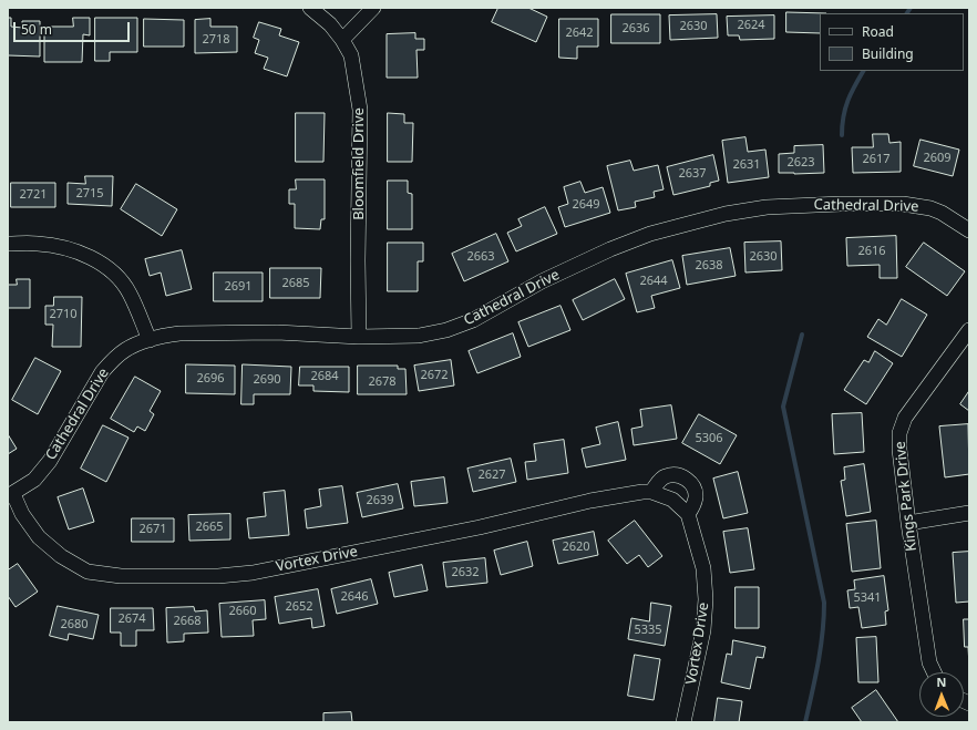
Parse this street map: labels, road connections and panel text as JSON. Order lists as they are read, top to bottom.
{
  "streets": {
    "street": [
      "Bloomfield Drive",
      "Cathedral Drive",
      "Kings Park Drive",
      "Vortex Drive"
    ]
  },
  "crossings": [
    ["Bloomfield Drive", "Cathedral Drive"],
    ["Cathedral Drive", "Vortex Drive"]
  ],
  "house_numbers": [
    "2624",
    "2630",
    "2636",
    "2642",
    "2718",
    "2609",
    "2617",
    "2623",
    "2631",
    "2637",
    "2715",
    "2721",
    "2649",
    "2616",
    "2663",
    "2630",
    "2638",
    "2644",
    "2685",
    "2691",
    "2710",
    "2672",
    "2684",
    "2696",
    "2690",
    "2678",
    "5306",
    "2627",
    "2639",
    "2665",
    "2671",
    "2620",
    "2632",
    "2646",
    "5341",
    "2652",
    "2660",
    "2674",
    "2668",
    "2680",
    "5335"
  ],
  "legend": ["Road", "Building"],
  "scale_bar": "50 m",
  "north": "top"
}
